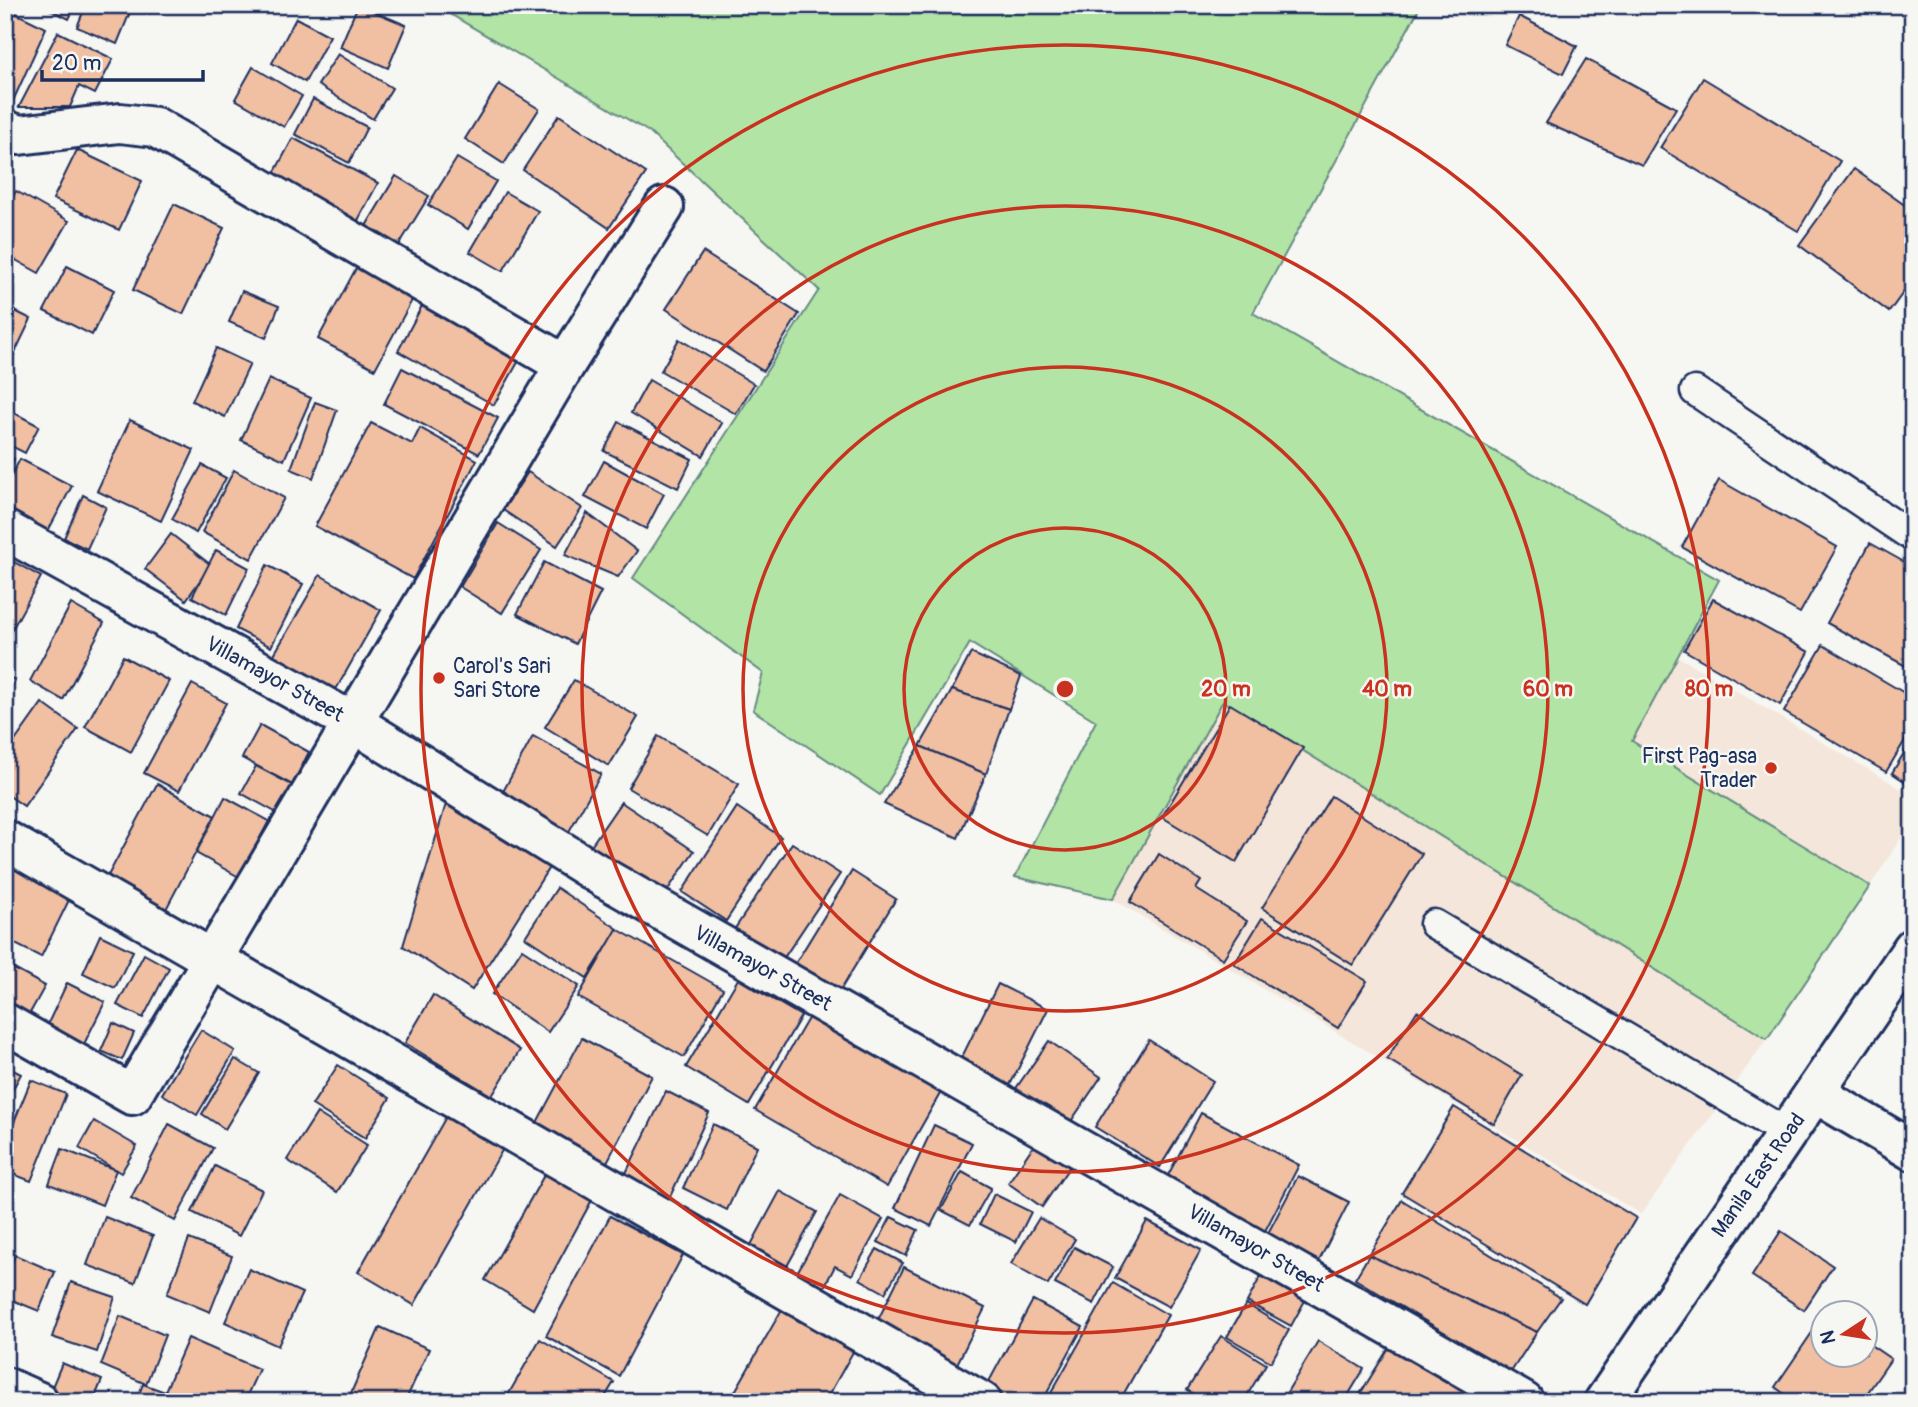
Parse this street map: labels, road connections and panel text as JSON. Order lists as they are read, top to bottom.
{
  "streets": {
    "street": ["Villamayor Street", "Manila East Road"]
  },
  "places": ["Carol's Sari Sari Store", "First Pag-asa Trader"],
  "scale_bar": "20 m",
  "north": "left",
  "rings": [
    "20 m",
    "40 m",
    "60 m",
    "80 m"
  ]
}
